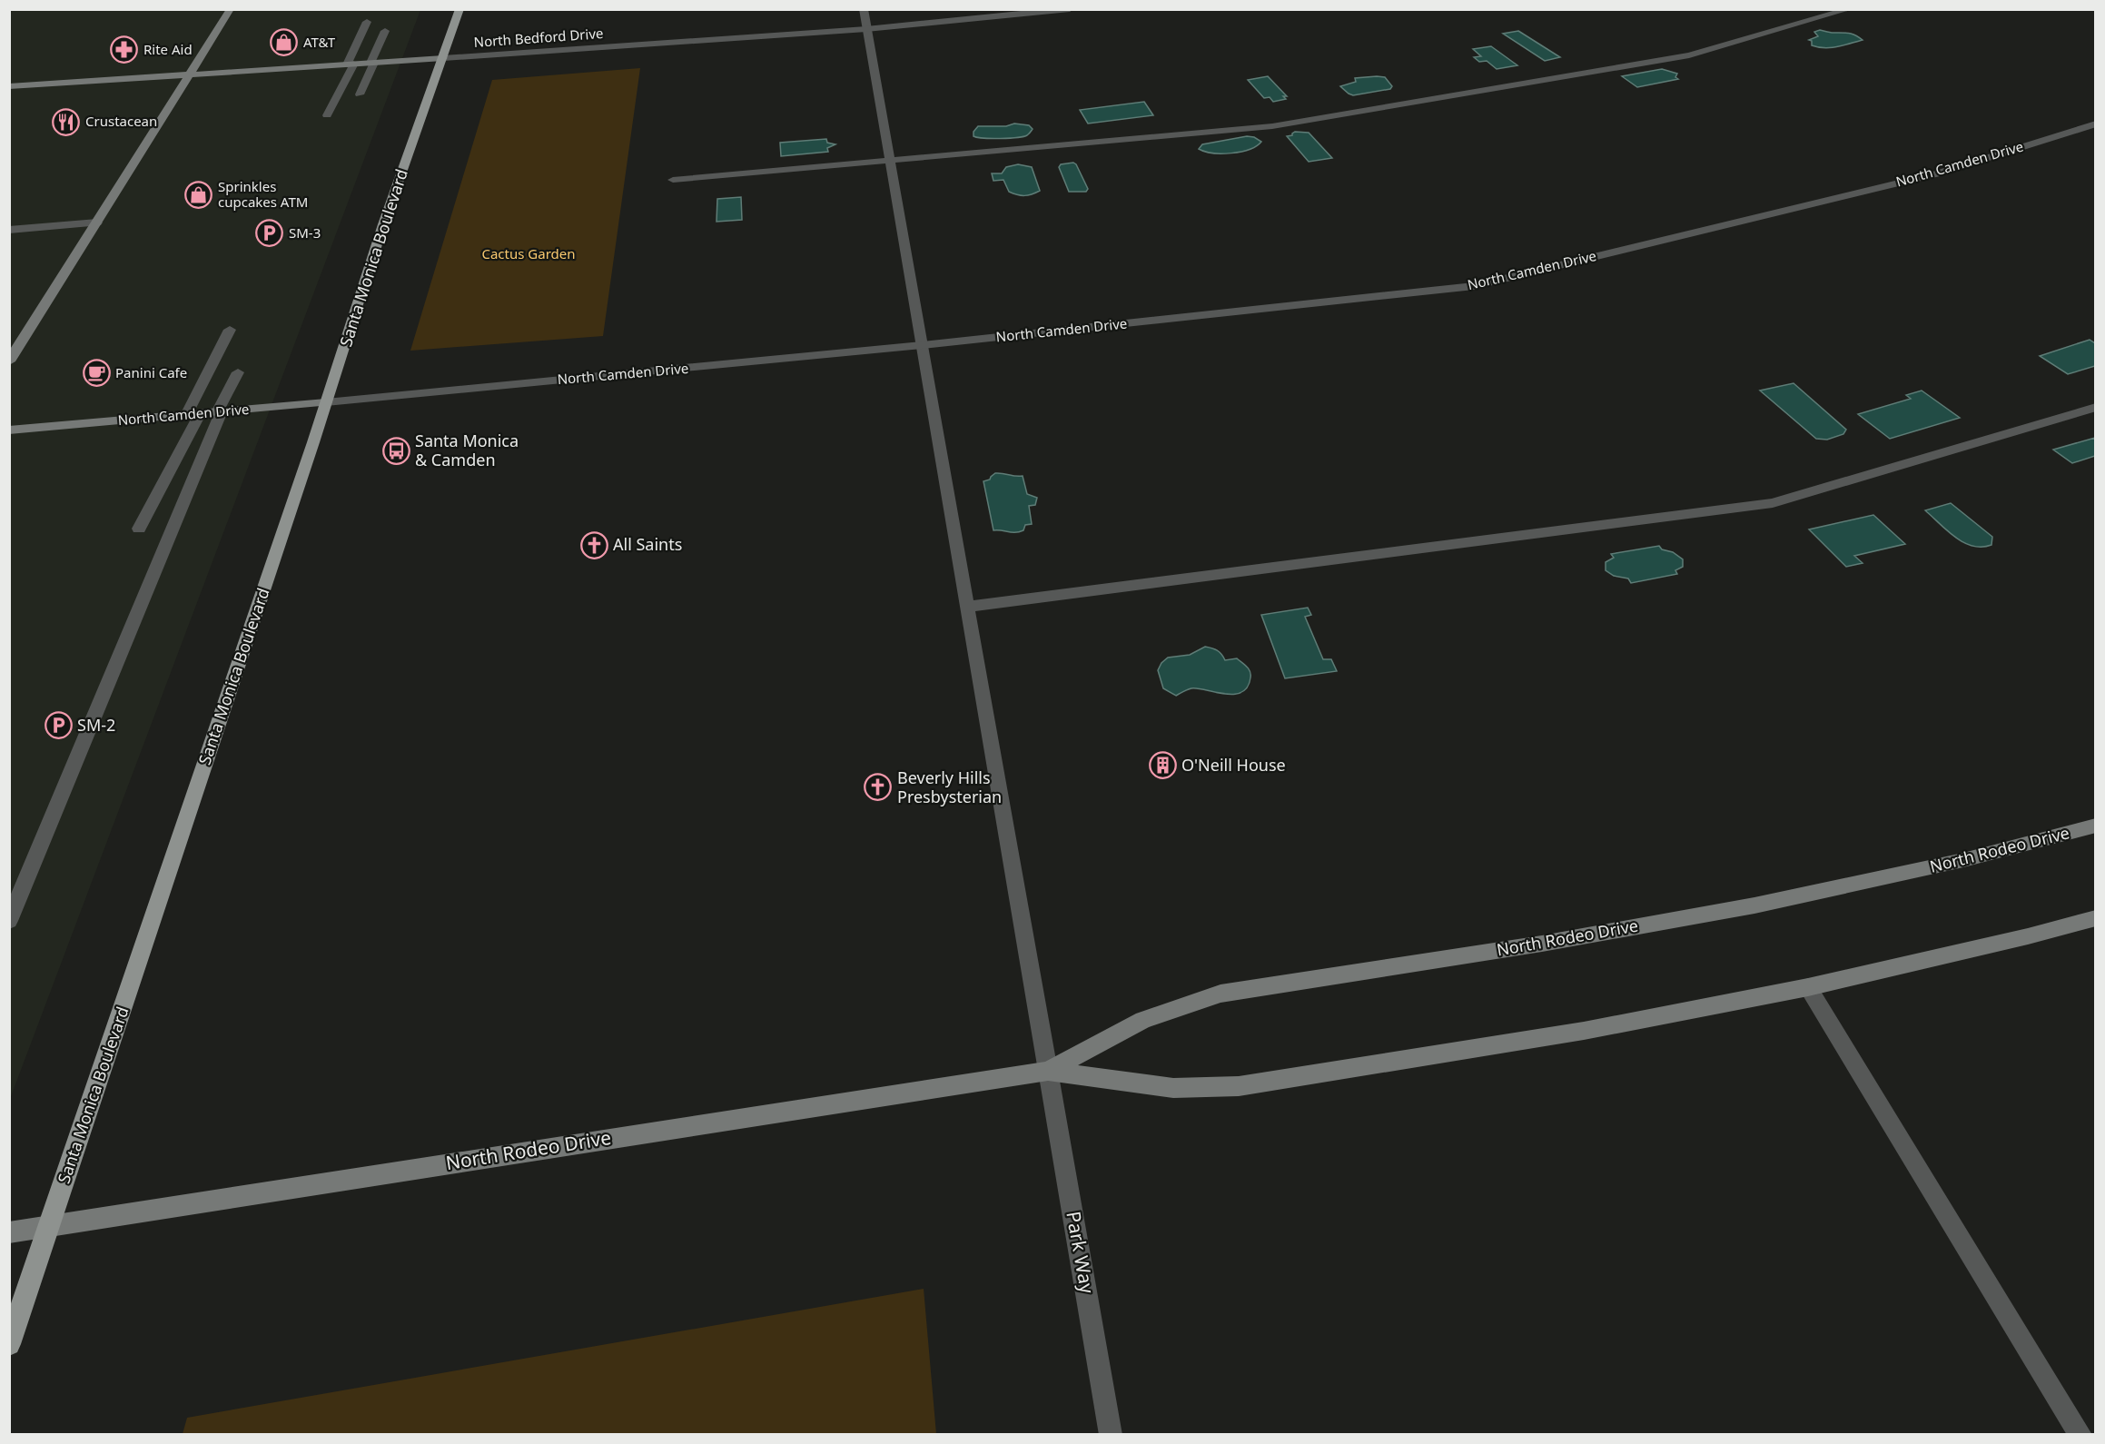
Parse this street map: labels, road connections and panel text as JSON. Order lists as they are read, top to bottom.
{
  "streets": {
    "main road": ["Santa Monica Boulevard"],
    "street": [
      "North Bedford Drive",
      "North Camden Drive",
      "North Rodeo Drive",
      "Park Way"
    ]
  },
  "crossings": [
    ["North Bedford Drive", "Santa Monica Boulevard"],
    ["North Bedford Drive", "Park Way"],
    ["North Camden Drive", "Santa Monica Boulevard"],
    ["North Camden Drive", "Park Way"],
    ["Santa Monica Boulevard", "North Rodeo Drive"],
    ["North Rodeo Drive", "Park Way"]
  ],
  "parks": ["Cactus Garden"],
  "places": {
    "shop": ["AT&T", "Sprinkles cupcakes ATM"],
    "pharmacy": ["Rite Aid"],
    "restaurant": ["Crustacean"],
    "parking": ["SM-3", "SM-2"],
    "cafe": ["Panini Cafe"],
    "bus stop": ["Santa Monica & Camden"],
    "church": ["All Saints", "Beverly Hills Presbysterian"],
    "building": ["O'Neill House"]
  }
}
